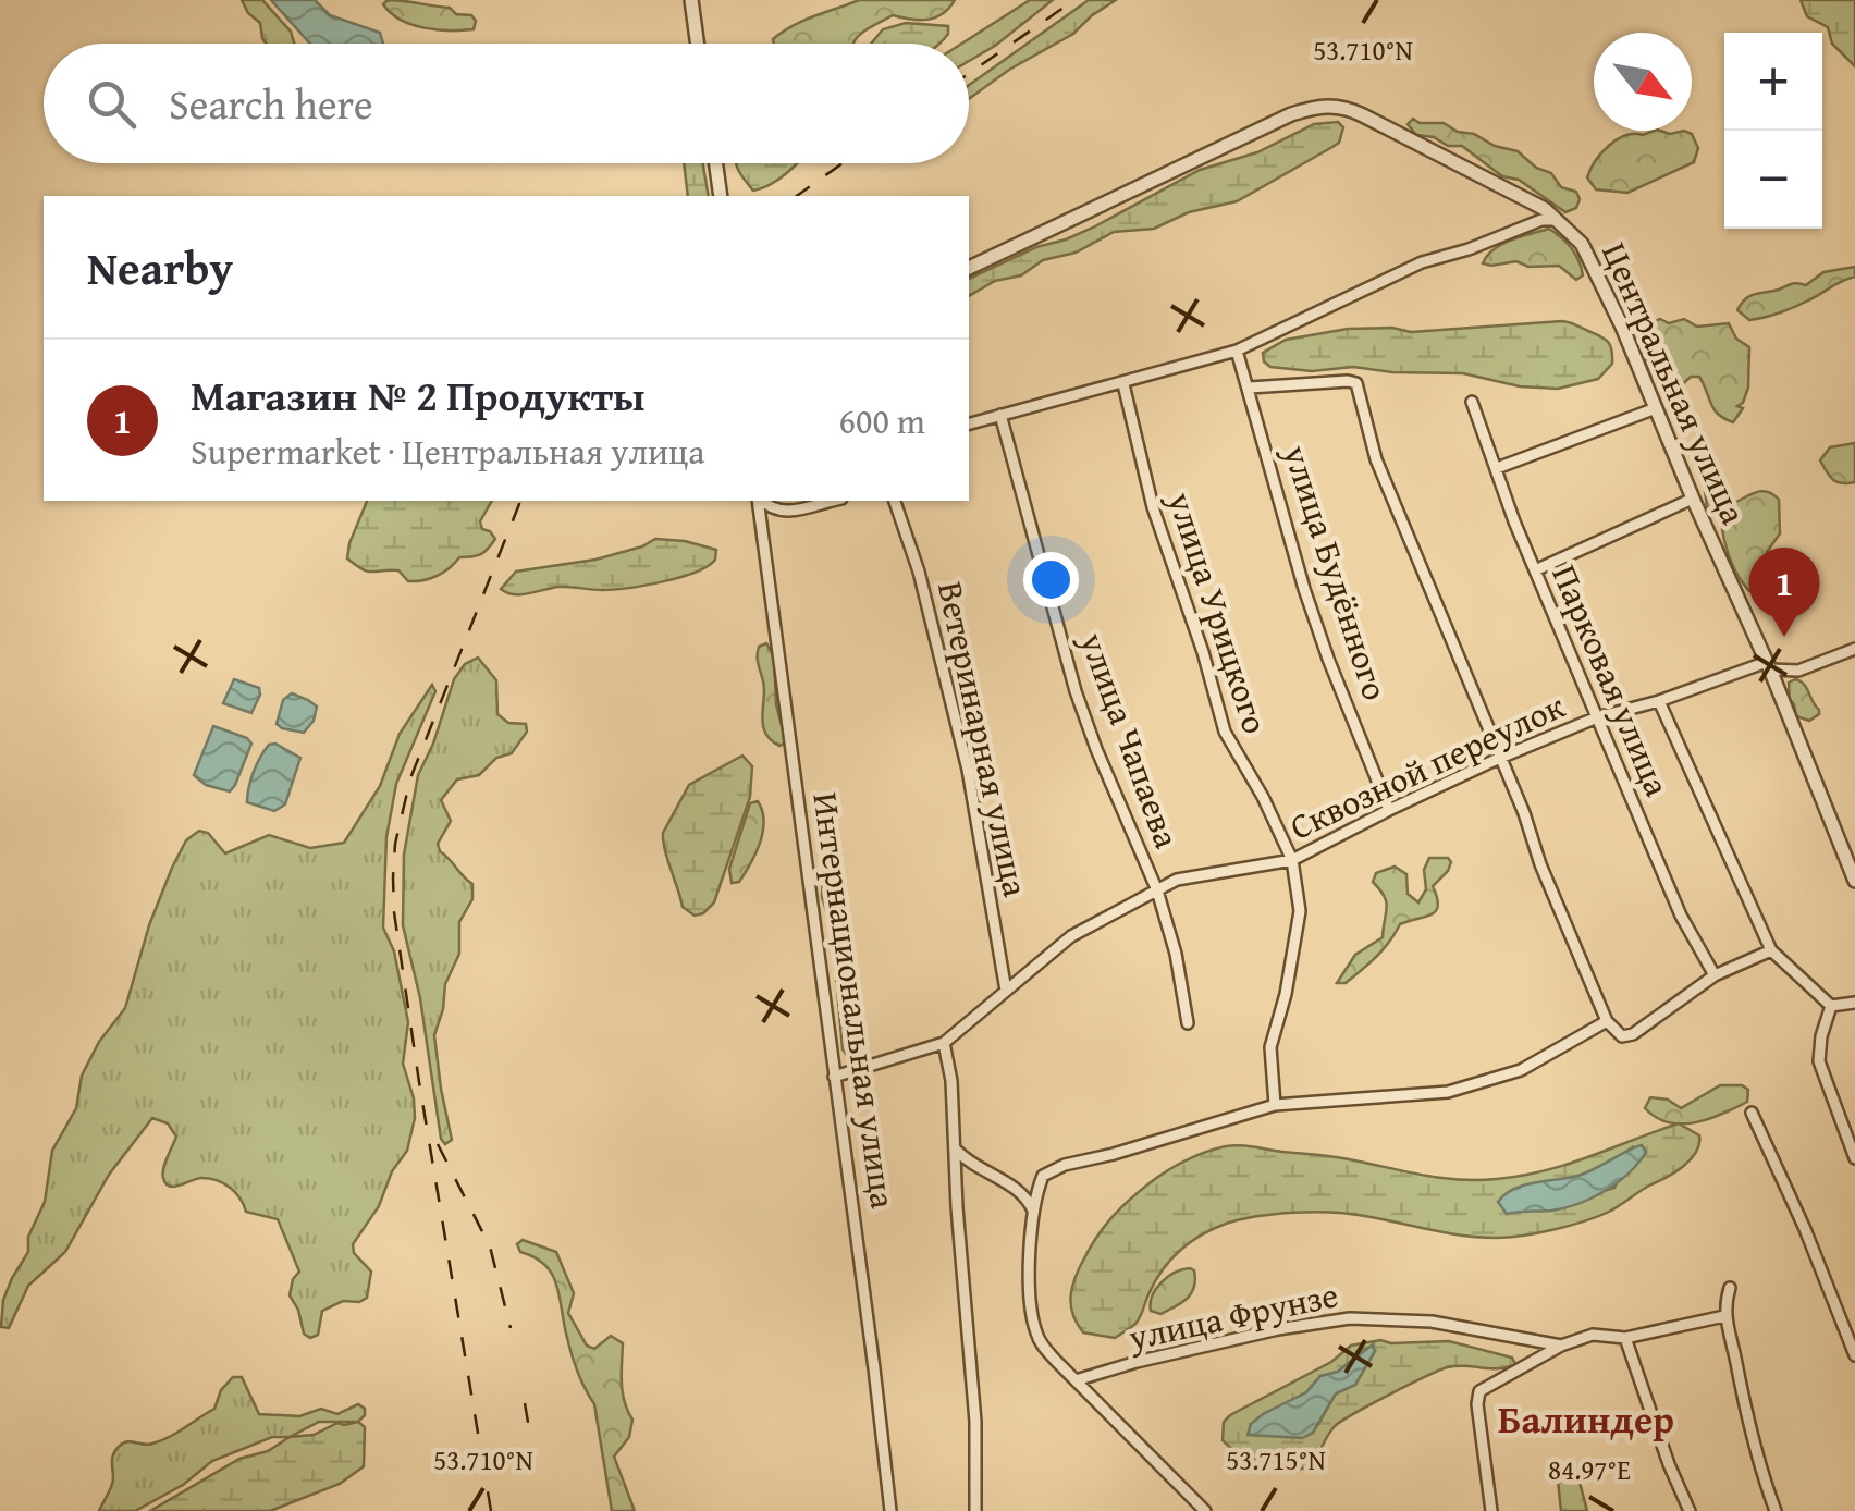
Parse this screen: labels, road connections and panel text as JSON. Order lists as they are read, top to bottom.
{
  "streets": {
    "street": [
      "Центральная улица",
      "улица Будённого",
      "улица Урицкого",
      "Парковая улица",
      "Ветеринарная улица",
      "улица Чапаева",
      "Сквозной переулок",
      "Интернациональная улица",
      "улица Фрунзе"
    ]
  },
  "crossings": [
    ["Центральная улица", "Сквозной переулок"],
    ["улица Будённого", "Сквозной переулок"],
    ["улица Урицкого", "Сквозной переулок"],
    ["Парковая улица", "Сквозной переулок"],
    ["Ветеринарная улица", "Сквозной переулок"],
    ["улица Чапаева", "Сквозной переулок"],
    ["Сквозной переулок", "Интернациональная улица"]
  ],
  "districts": ["Балиндер"],
  "north": "bottom right",
  "page": {
    "map_buttons": ["+", "−"],
    "search": "Search here",
    "heading": "Nearby",
    "list": [
      {
        "mark": "1",
        "name": "Магазин № 2 Продукты",
        "note": "Supermarket · Центральная улица",
        "value": "600 m"
      }
    ],
    "pins": "1"
  },
  "coordinates": ["53.710°N", "53.715°N", "84.97°E"]
}
